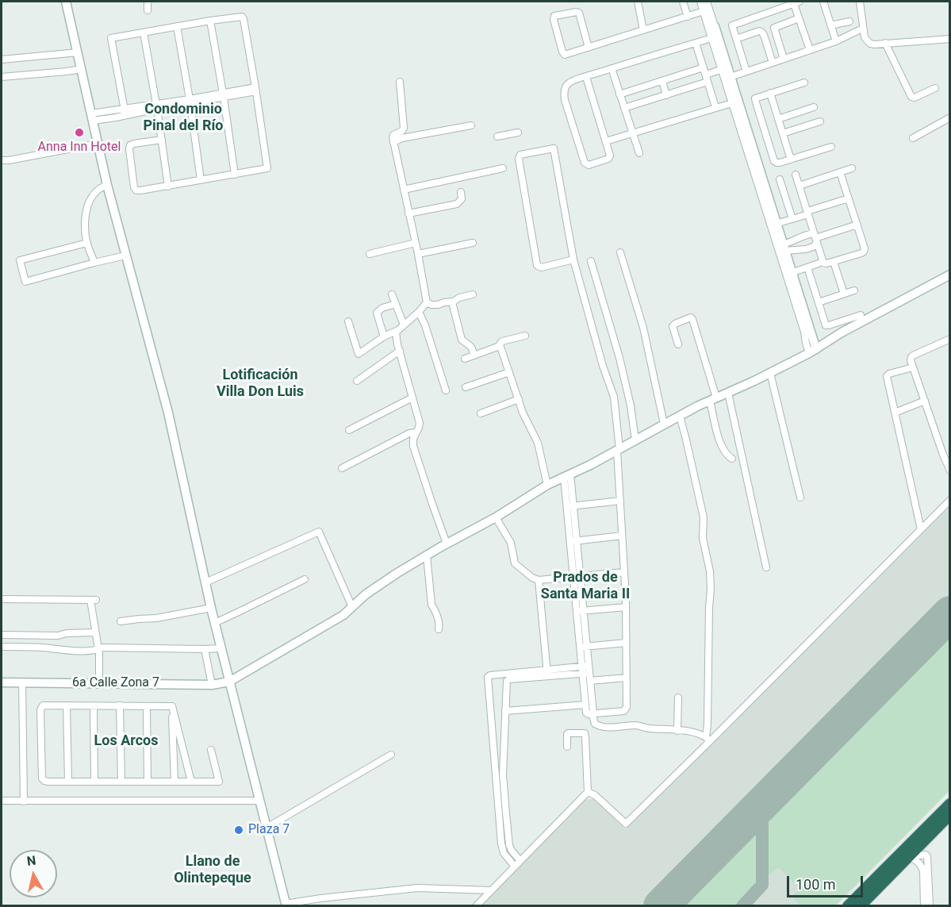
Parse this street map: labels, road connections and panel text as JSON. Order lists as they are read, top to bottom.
{
  "streets": {
    "street": ["6a Calle Zona 7"]
  },
  "districts": [
    "Condominio Pinal del Río",
    "Lotificación Villa Don Luis",
    "Prados de Santa Maria II",
    "Los Arcos",
    "Llano de Olintepeque"
  ],
  "places": ["Anna Inn Hotel", "Plaza 7"],
  "scale_bar": "100 m",
  "north": "top"
}
